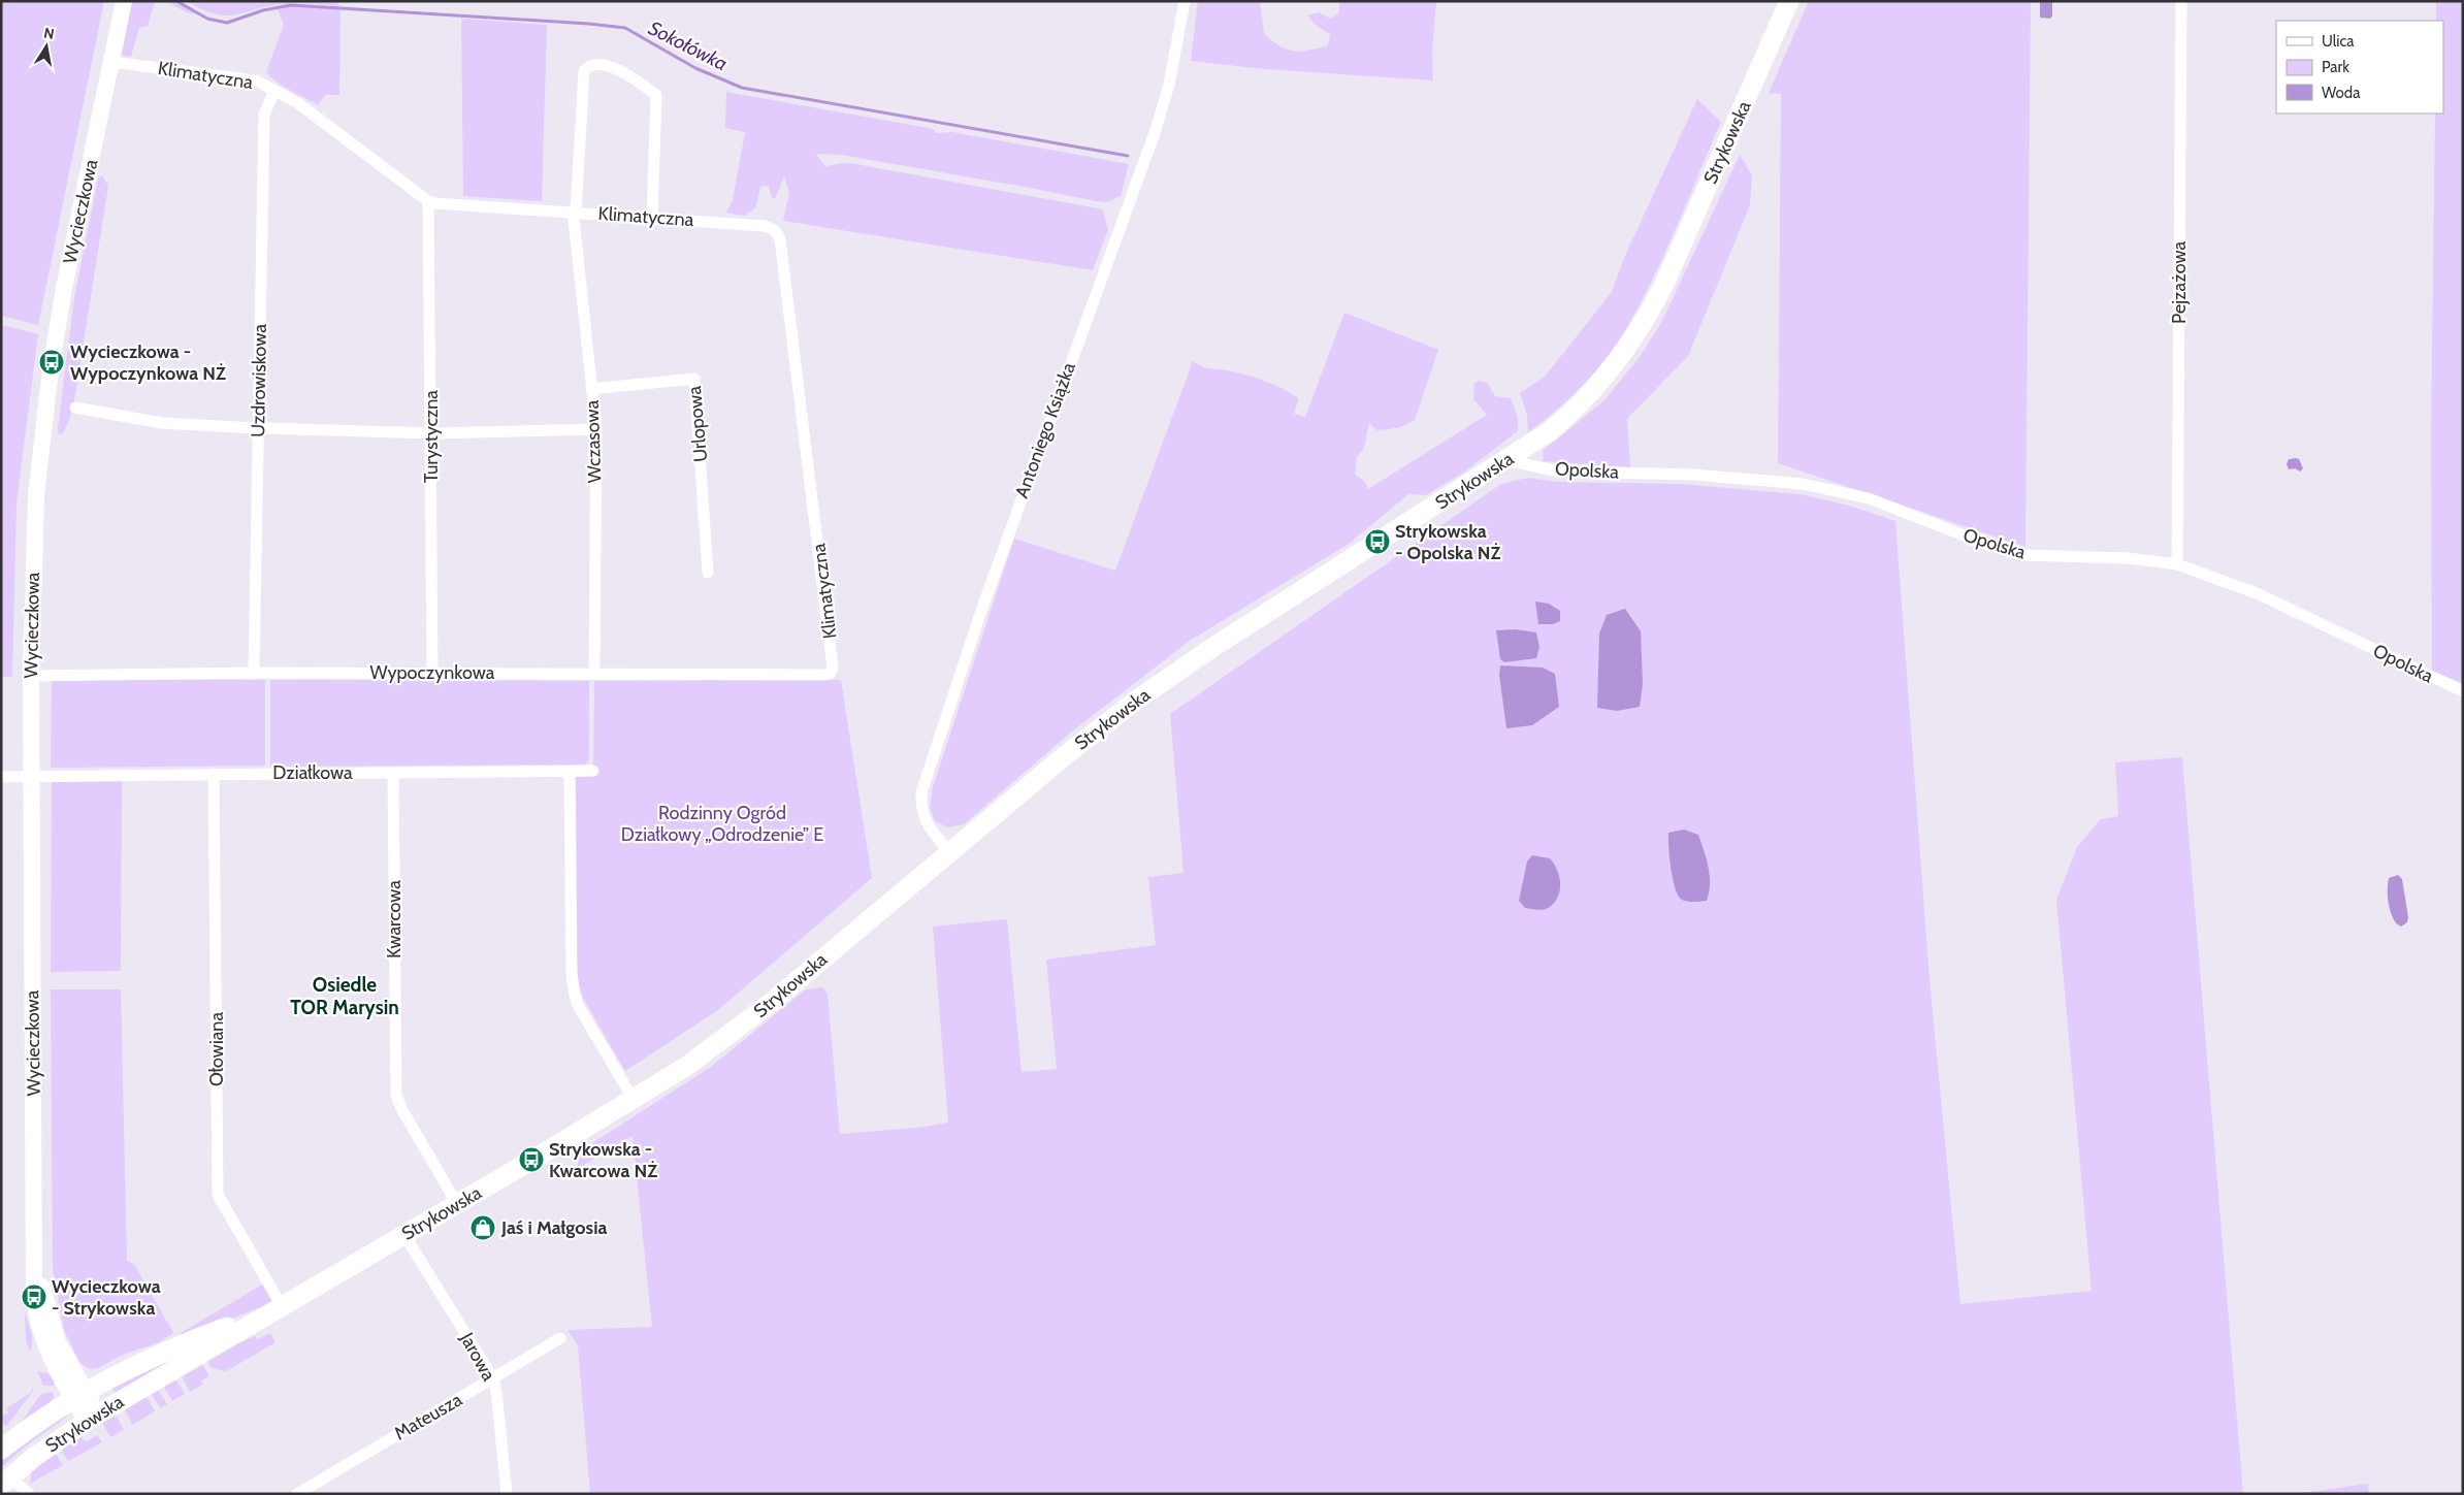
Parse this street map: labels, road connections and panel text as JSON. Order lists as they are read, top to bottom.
{
  "streets": {
    "main road": ["Strykowska"],
    "street": [
      "Klimatyczna",
      "Wycieczkowa",
      "Pejzażowa",
      "Uzdrowiskowa",
      "Urlopowa",
      "Antoniego Książka",
      "Turystyczna",
      "Wczasowa",
      "Opolska",
      "Wypoczynkowa",
      "Działkowa",
      "Kwarcowa",
      "Ołowiana",
      "Jarowa",
      "Mateusza"
    ]
  },
  "crossings": [
    ["Klimatyczna", "Wycieczkowa"],
    ["Klimatyczna", "Uzdrowiskowa"],
    ["Klimatyczna", "Turystyczna"],
    ["Klimatyczna", "Wczasowa"],
    ["Klimatyczna", "Wypoczynkowa"],
    ["Strykowska", "Wycieczkowa"],
    ["Strykowska", "Antoniego Książka"],
    ["Strykowska", "Opolska"],
    ["Strykowska", "Kwarcowa"],
    ["Strykowska", "Ołowiana"],
    ["Strykowska", "Jarowa"],
    ["Wycieczkowa", "Wypoczynkowa"],
    ["Wycieczkowa", "Działkowa"],
    ["Pejzażowa", "Opolska"],
    ["Uzdrowiskowa", "Wypoczynkowa"],
    ["Urlopowa", "Wczasowa"],
    ["Turystyczna", "Wypoczynkowa"],
    ["Wczasowa", "Wypoczynkowa"],
    ["Działkowa", "Kwarcowa"],
    ["Działkowa", "Ołowiana"],
    ["Jarowa", "Mateusza"]
  ],
  "districts": ["Osiedle TOR Marysin"],
  "water": ["Sokołówka"],
  "parks": ["Rodzinny Ogród Działkowy „Odrodzenie” E"],
  "places": {
    "bus stop": [
      "Wycieczkowa - Wypoczynkowa NŻ",
      "Strykowska - Opolska NŻ",
      "Strykowska - Kwarcowa NŻ",
      "Wycieczkowa - Strykowska"
    ],
    "shop": ["Jaś i Małgosia"]
  },
  "legend": ["Ulica", "Park", "Woda"],
  "north": "top"
}
